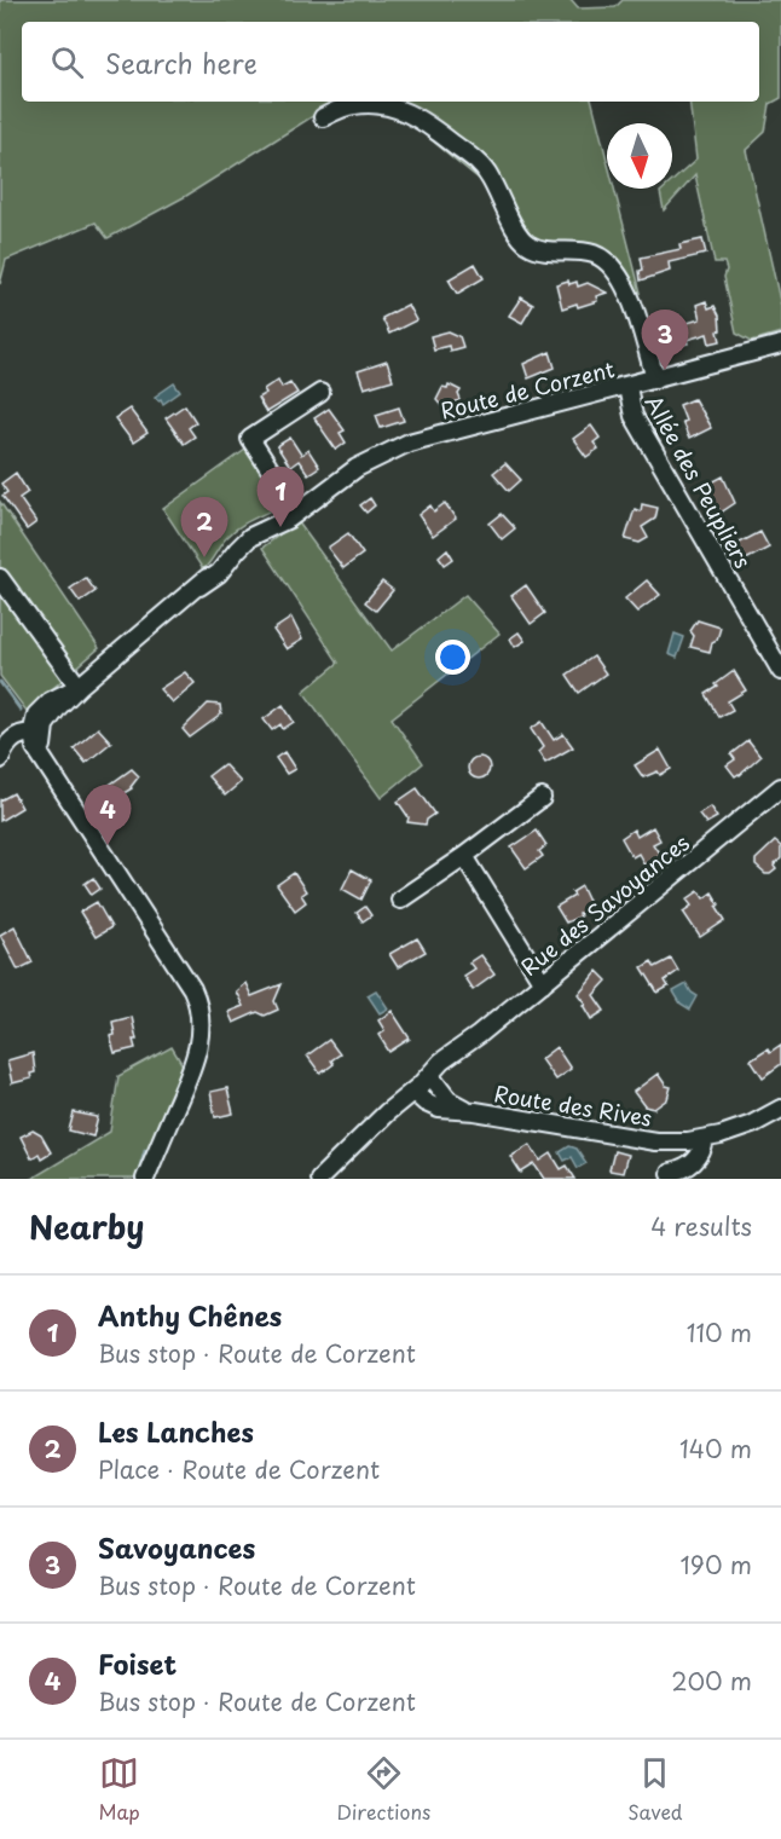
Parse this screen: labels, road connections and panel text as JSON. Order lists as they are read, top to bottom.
{
  "streets": {
    "street": [
      "Route de Corzent",
      "Allée des Peupliers",
      "Rue des Savoyances",
      "Route des Rives"
    ]
  },
  "crossings": [
    ["Route de Corzent", "Allée des Peupliers"],
    ["Rue des Savoyances", "Route des Rives"]
  ],
  "north": "bottom",
  "page": {
    "search": "Search here",
    "pins": [
      "3",
      "1",
      "2",
      "4"
    ],
    "heading": ["Nearby", "4 results"],
    "list": [
      {
        "mark": "1",
        "name": "Anthy Chênes",
        "note": "Bus stop · Route de Corzent",
        "value": "110 m"
      },
      {
        "mark": "2",
        "name": "Les Lanches",
        "note": "Place · Route de Corzent",
        "value": "140 m"
      },
      {
        "mark": "3",
        "name": "Savoyances",
        "note": "Bus stop · Route de Corzent",
        "value": "190 m"
      },
      {
        "mark": "4",
        "name": "Foiset",
        "note": "Bus stop · Route de Corzent",
        "value": "200 m"
      }
    ],
    "nav": ["Map", "Directions", "Saved"]
  }
}
